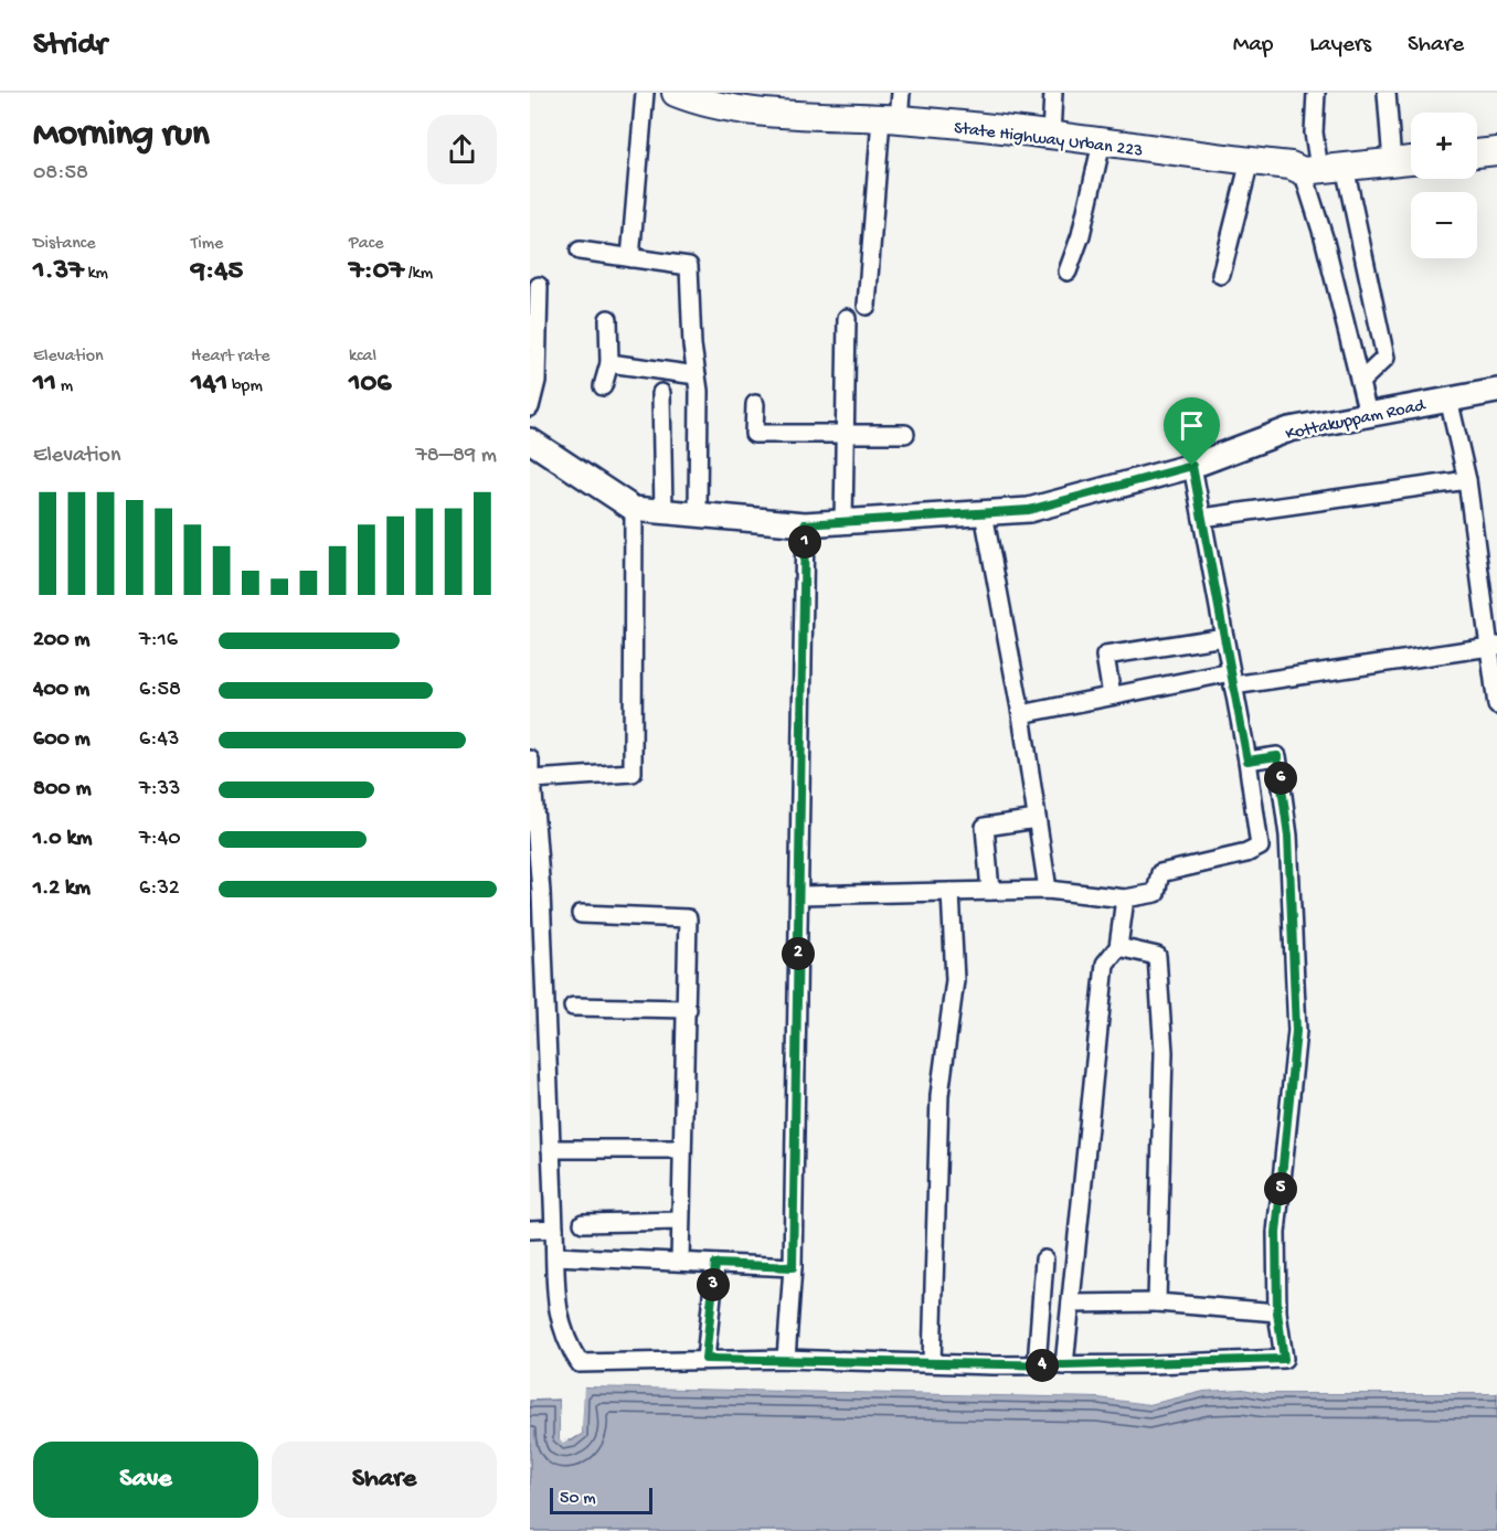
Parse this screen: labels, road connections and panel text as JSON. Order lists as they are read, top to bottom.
{
  "streets": {
    "main road": ["State Highway Urban 223"],
    "street": ["Kottakuppam Road"]
  },
  "scale_bar": "50 m",
  "page": {
    "header": "Stridr",
    "nav": ["Map", "Layers", "Share"],
    "heading": ["Morning run", "08:58"],
    "map_buttons": ["+", "−"],
    "stats": [
      ["Distance", "1.37 km"],
      ["Time", "9:45"],
      ["Pace", "7:07 /km"],
      ["Elevation", "11 m"],
      ["Heart rate", "141 bpm"],
      ["kcal", "106"]
    ],
    "chart": ["Elevation", "78–89 m"],
    "pins": [
      "1",
      "6",
      "2",
      "5",
      "3",
      "4"
    ],
    "list": [
      {
        "name": "200 m",
        "note": "7:16"
      },
      {
        "name": "400 m",
        "note": "6:58"
      },
      {
        "name": "600 m",
        "note": "6:43"
      },
      {
        "name": "800 m",
        "note": "7:33"
      },
      {
        "name": "1.0 km",
        "note": "7:40"
      },
      {
        "name": "1.2 km",
        "note": "6:32"
      }
    ],
    "buttons": ["Save", "Share"],
    "scale": "50 m"
  }
}
